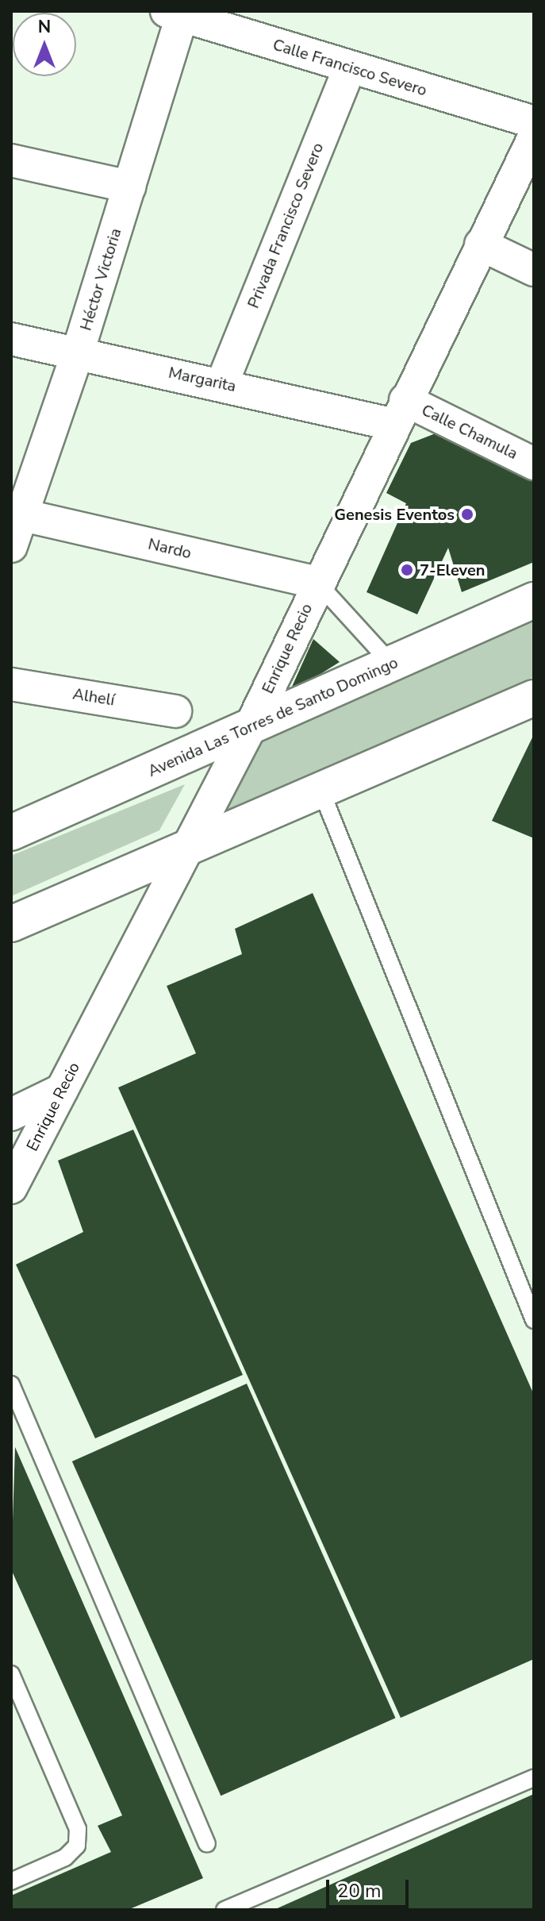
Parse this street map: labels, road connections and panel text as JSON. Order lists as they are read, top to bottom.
{
  "streets": {
    "street": [
      "Calle Francisco Severo",
      "Privada Francisco Severo",
      "Héctor Victoria",
      "Margarita",
      "Calle Chamula",
      "Nardo",
      "Enrique Recio",
      "Alhelí",
      "Avenida Las Torres de Santo Domingo"
    ]
  },
  "crossings": [
    ["Calle Francisco Severo", "Privada Francisco Severo"],
    ["Calle Francisco Severo", "Héctor Victoria"],
    ["Privada Francisco Severo", "Margarita"],
    ["Héctor Victoria", "Margarita"],
    ["Héctor Victoria", "Nardo"],
    ["Margarita", "Calle Chamula"],
    ["Margarita", "Enrique Recio"],
    ["Calle Chamula", "Enrique Recio"],
    ["Nardo", "Enrique Recio"],
    ["Enrique Recio", "Avenida Las Torres de Santo Domingo"]
  ],
  "places": ["Genesis Eventos", "7-Eleven"],
  "scale_bar": "20 m",
  "north": "top"
}
